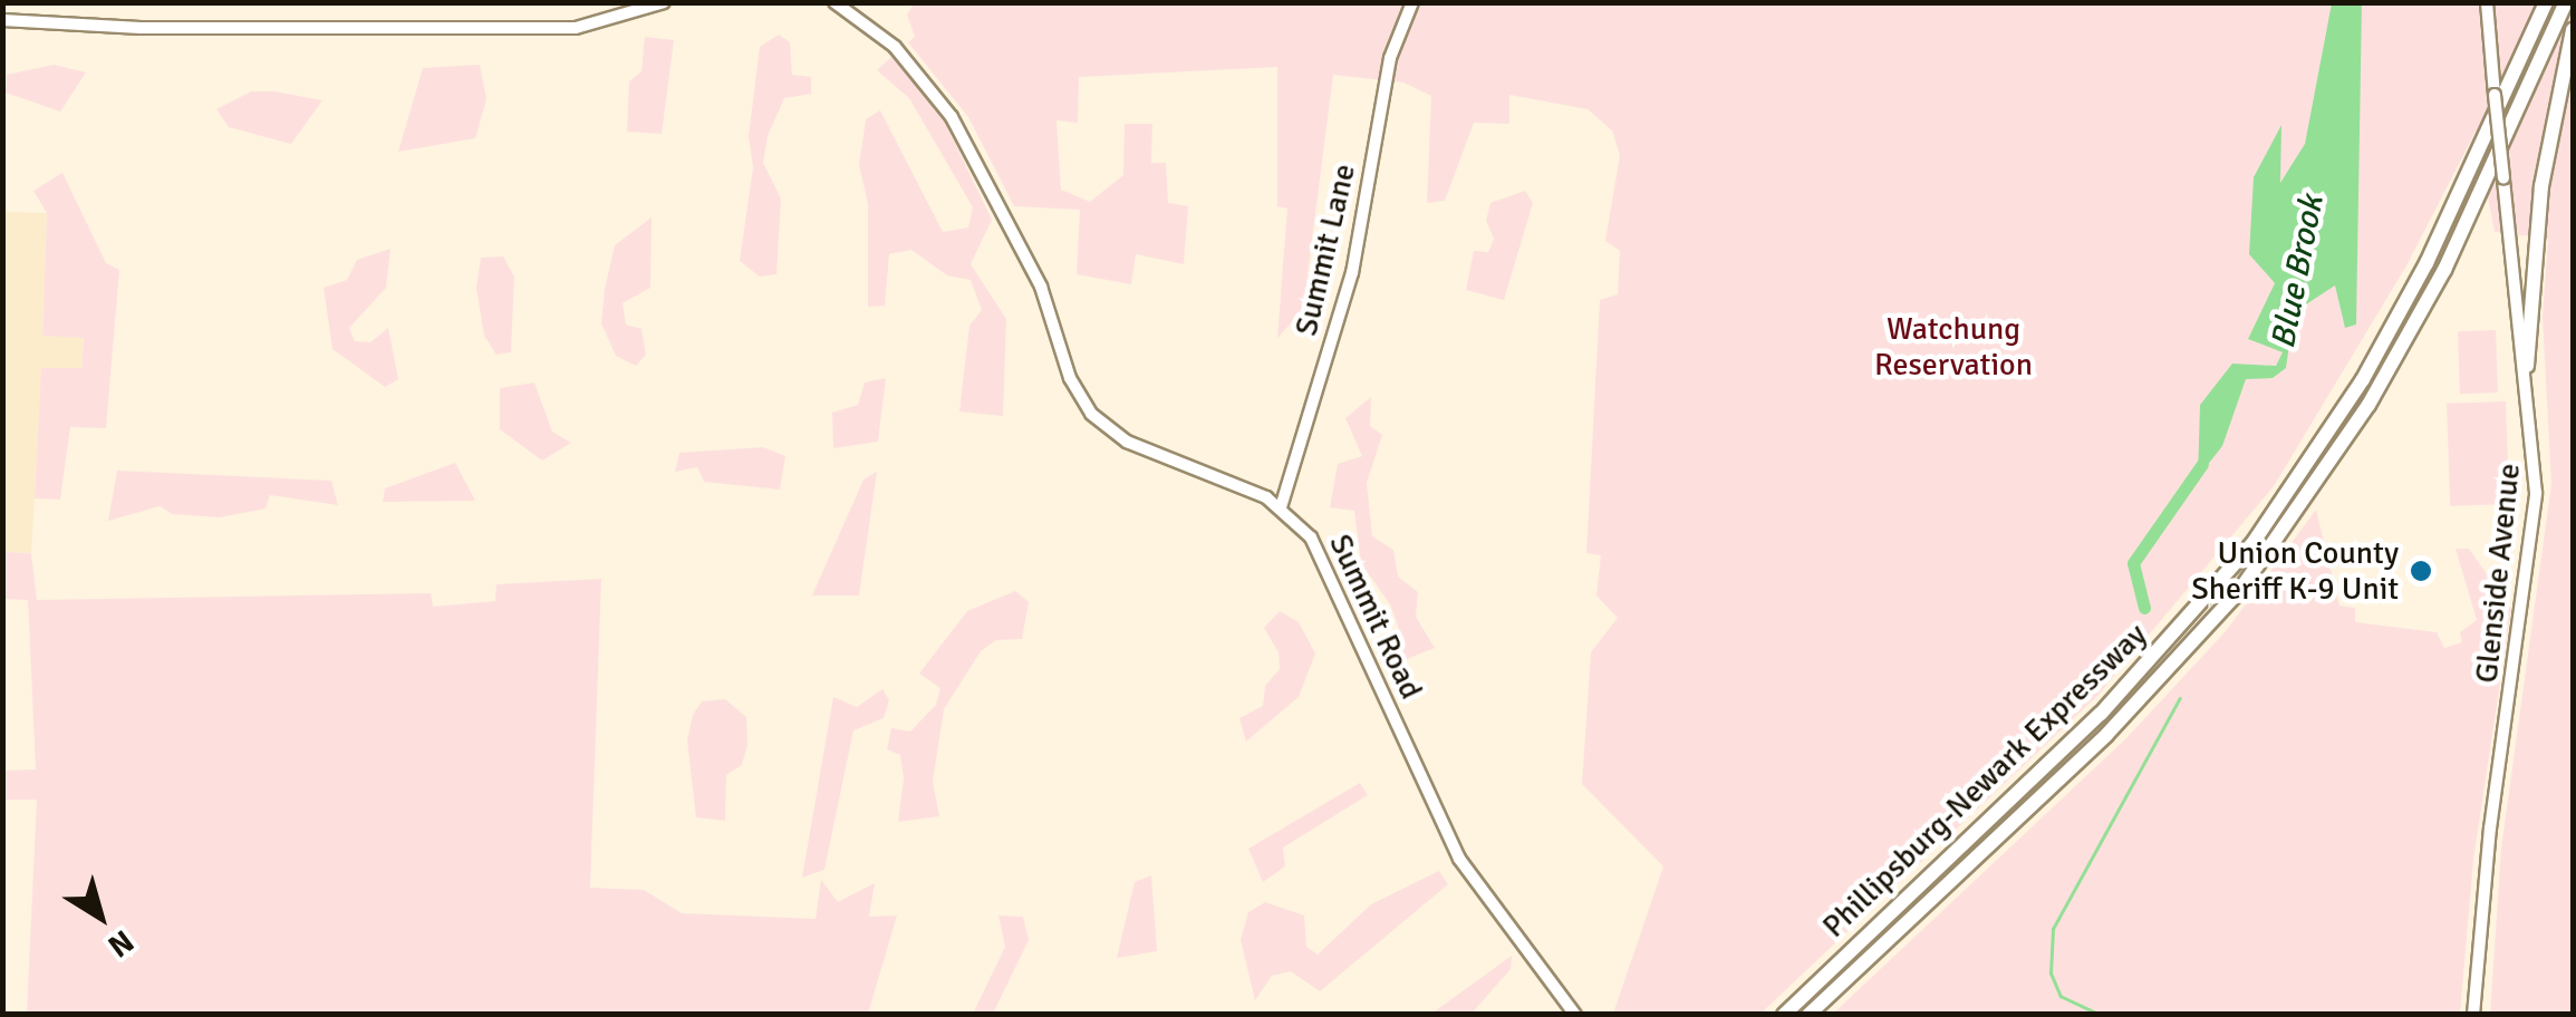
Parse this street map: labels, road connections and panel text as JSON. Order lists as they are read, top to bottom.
{
  "streets": {
    "highway": ["Phillipsburg-Newark Expressway"],
    "main road": ["Summit Lane", "Glenside Avenue", "Summit Road"]
  },
  "crossings": [
    ["Summit Lane", "Summit Road"]
  ],
  "water": ["Blue Brook"],
  "parks": ["Watchung Reservation"],
  "places": ["Union County Sheriff K-9 Unit"],
  "north": "bottom right"
}
